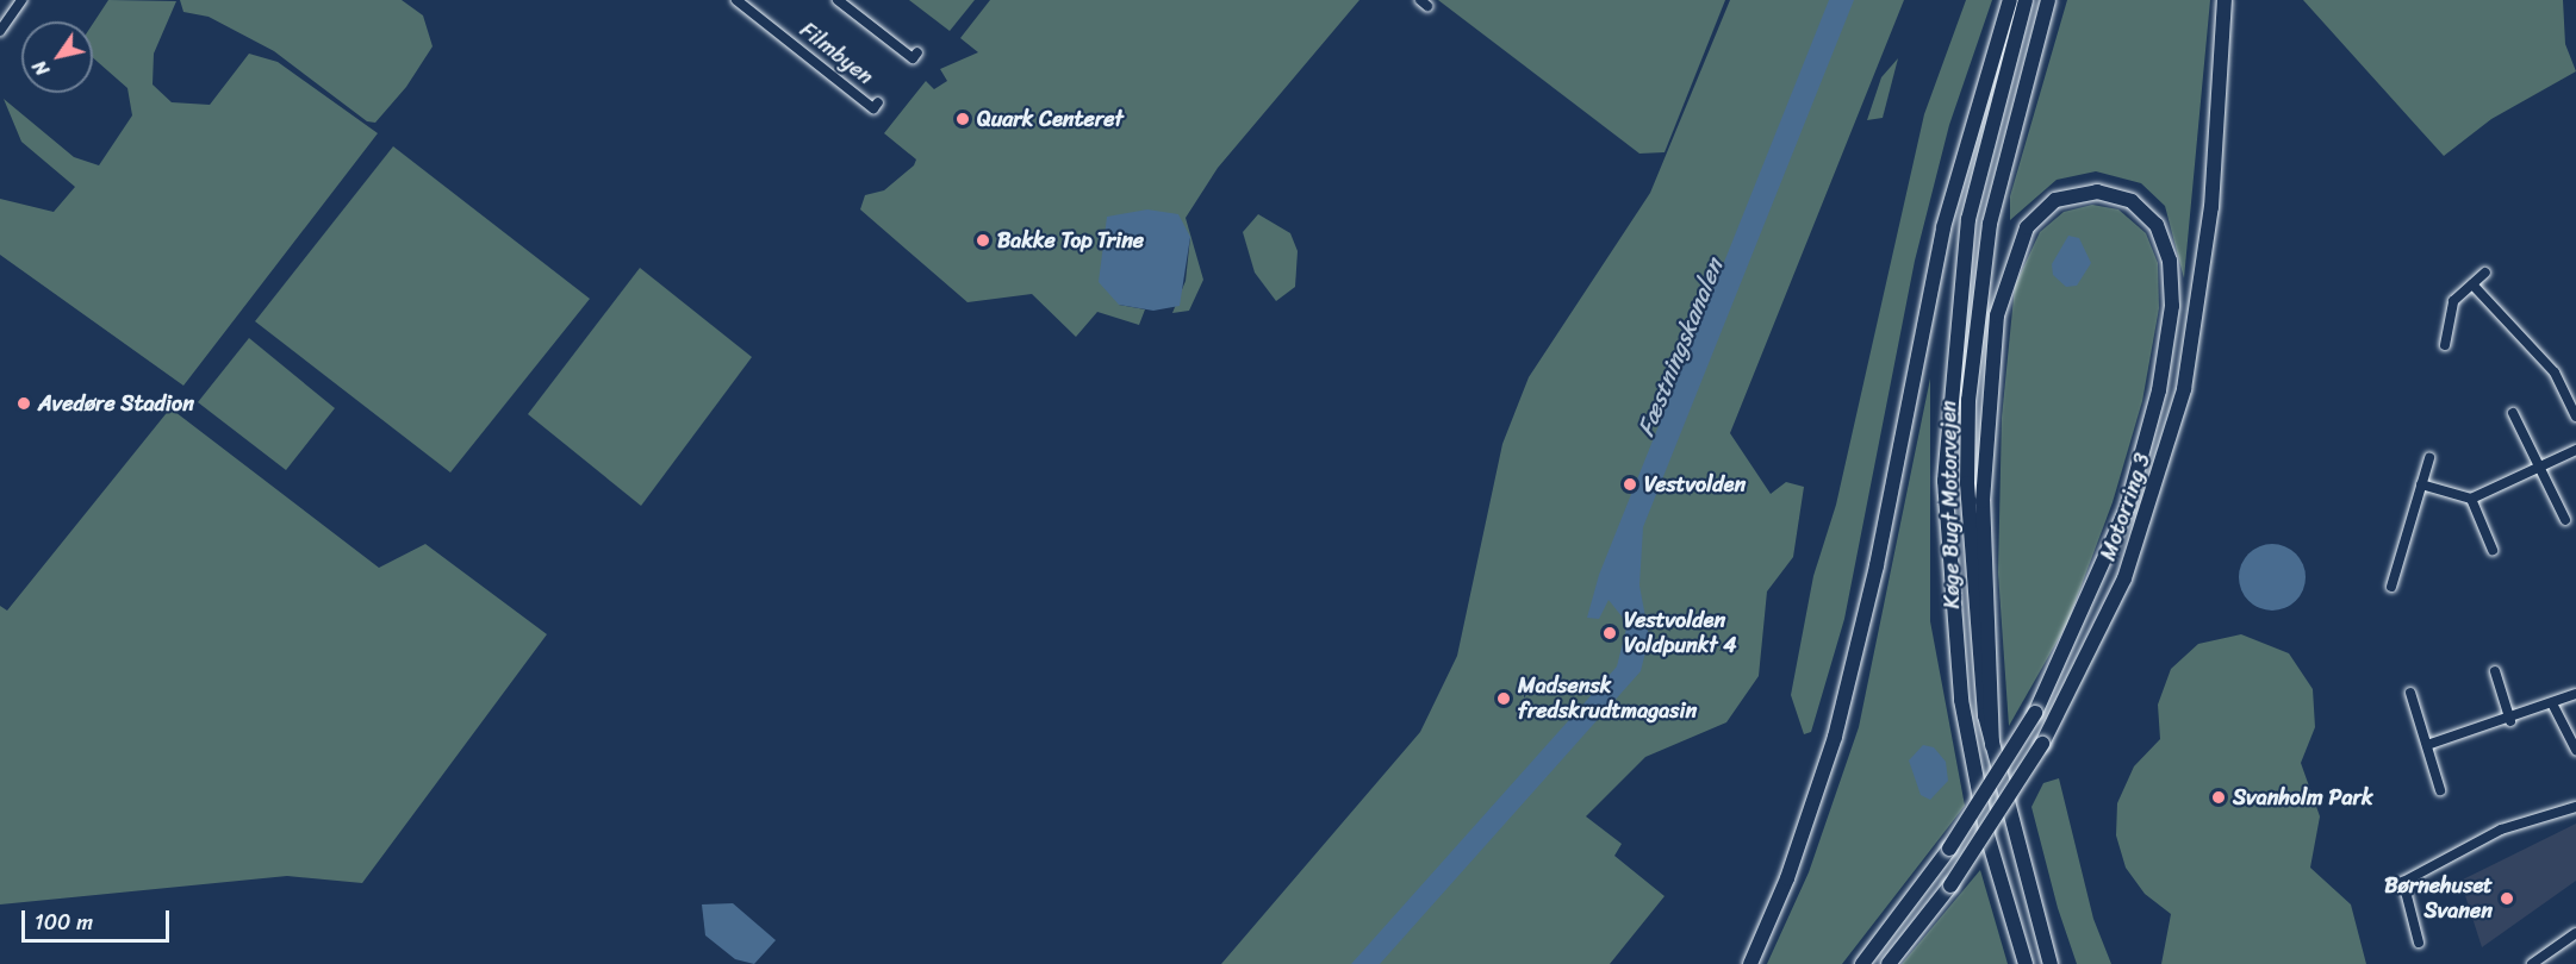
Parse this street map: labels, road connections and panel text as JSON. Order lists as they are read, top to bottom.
{
  "streets": {
    "highway": ["Køge Bugt Motorvejen", "Motorring 3"],
    "street": ["Filmbyen"]
  },
  "water": ["Fæstningskanalen"],
  "places": [
    "Quark Centeret",
    "Bakke Top Trine",
    "Avedøre Stadion",
    "Vestvolden",
    "Vestvolden Voldpunkt 4",
    "Madsensk fredskrudtmagasin",
    "Svanholm Park",
    "Børnehuset Svanen"
  ],
  "scale_bar": "100 m",
  "north": "bottom left"
}
